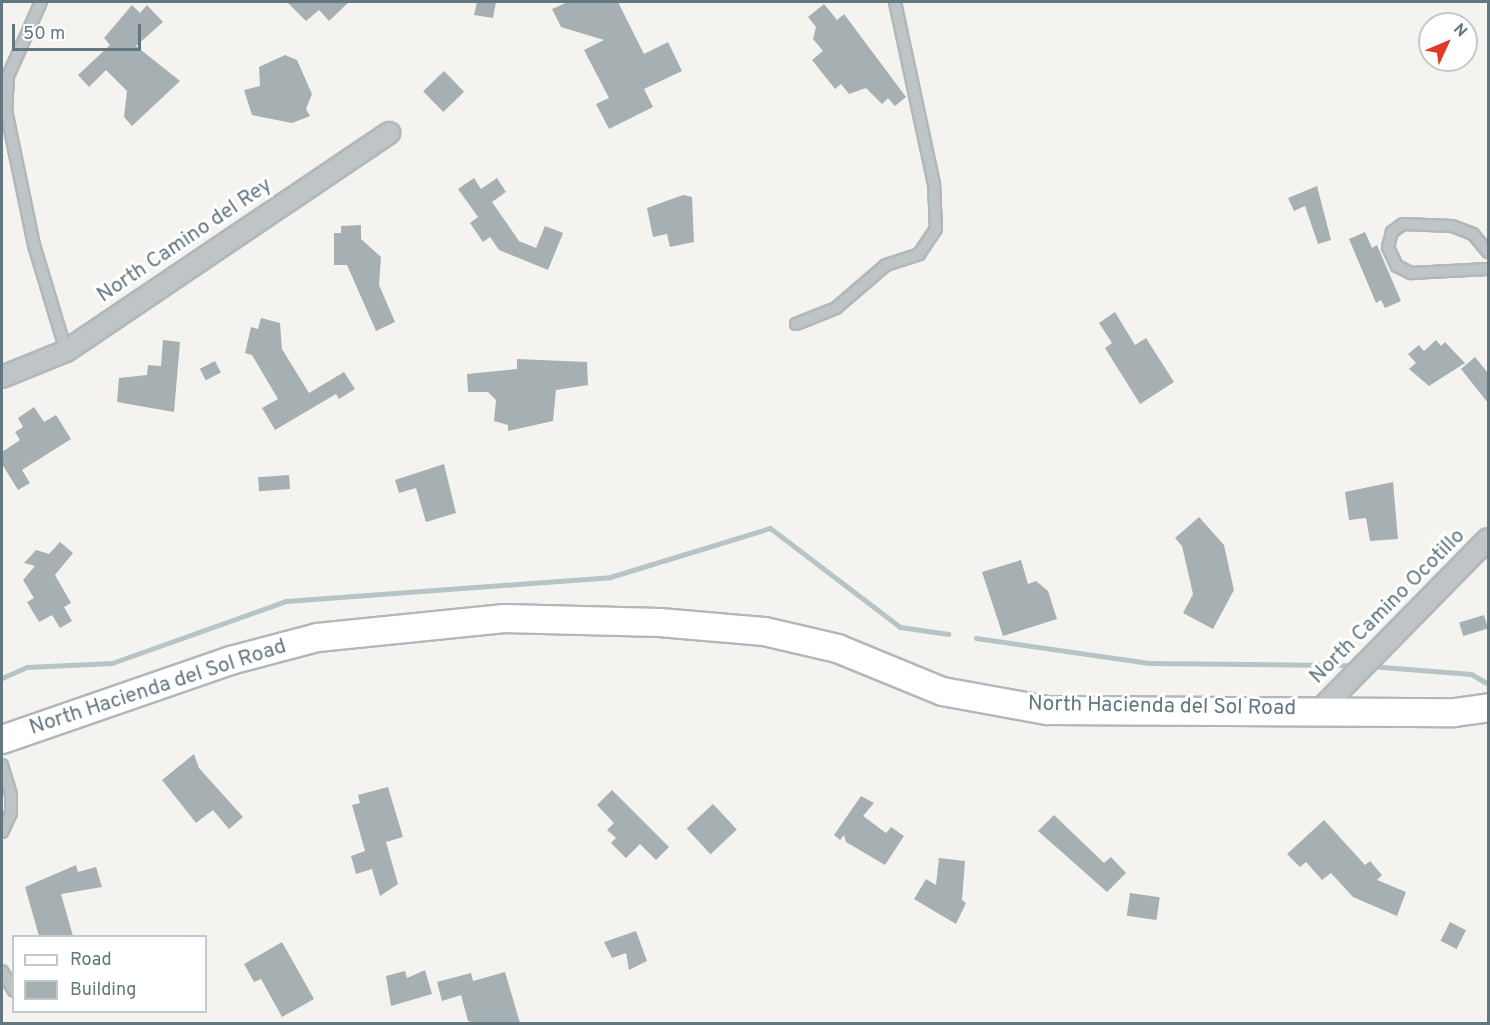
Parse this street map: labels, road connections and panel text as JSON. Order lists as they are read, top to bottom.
{
  "streets": {
    "street": ["North Camino del Rey", "North Camino Ocotillo", "North Hacienda del Sol Road"]
  },
  "crossings": [
    ["North Camino Ocotillo", "North Hacienda del Sol Road"]
  ],
  "legend": ["Road", "Building"],
  "scale_bar": "50 m",
  "north": "top right"
}
